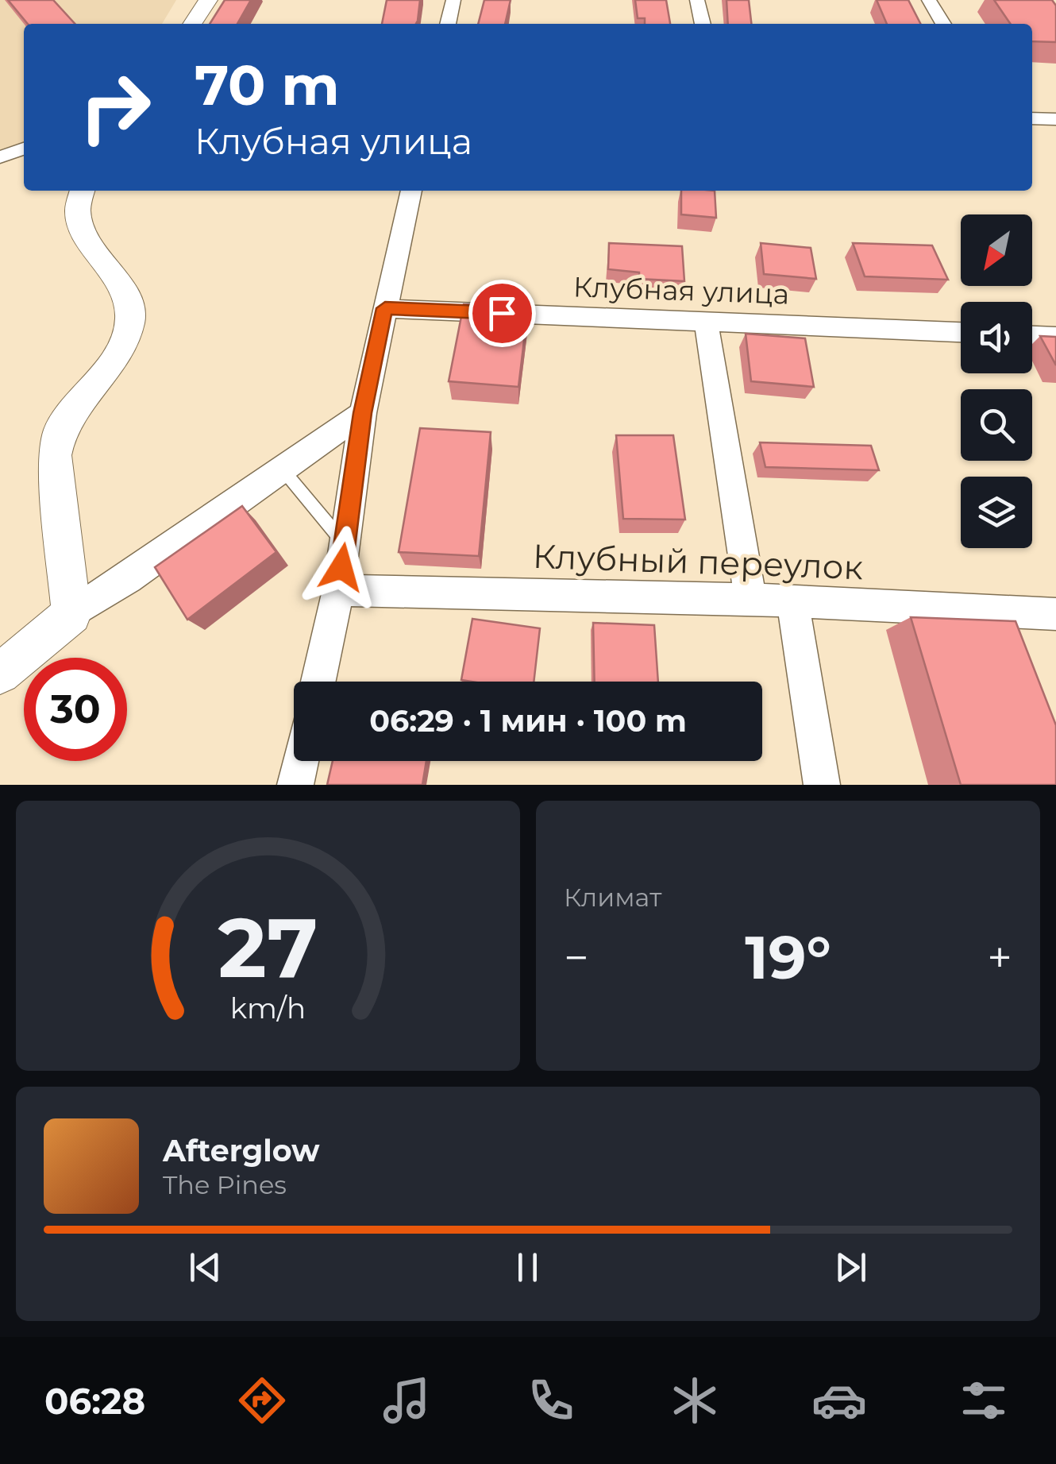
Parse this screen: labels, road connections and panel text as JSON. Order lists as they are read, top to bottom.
{
  "streets": {
    "street": ["Клубная улица", "Клубный переулок"]
  },
  "north": "bottom left",
  "page": {
    "turn": ["70 m", "Клубная улица"],
    "limit": "30",
    "trip": "06:29 · 1 мин · 100 m",
    "tile": "Климат",
    "heat": ["−", "19°", "+"],
    "song": ["Afterglow", "The Pines"],
    "tabs": "06:28",
    "gauge": ["27", "km/h"]
  }
}
